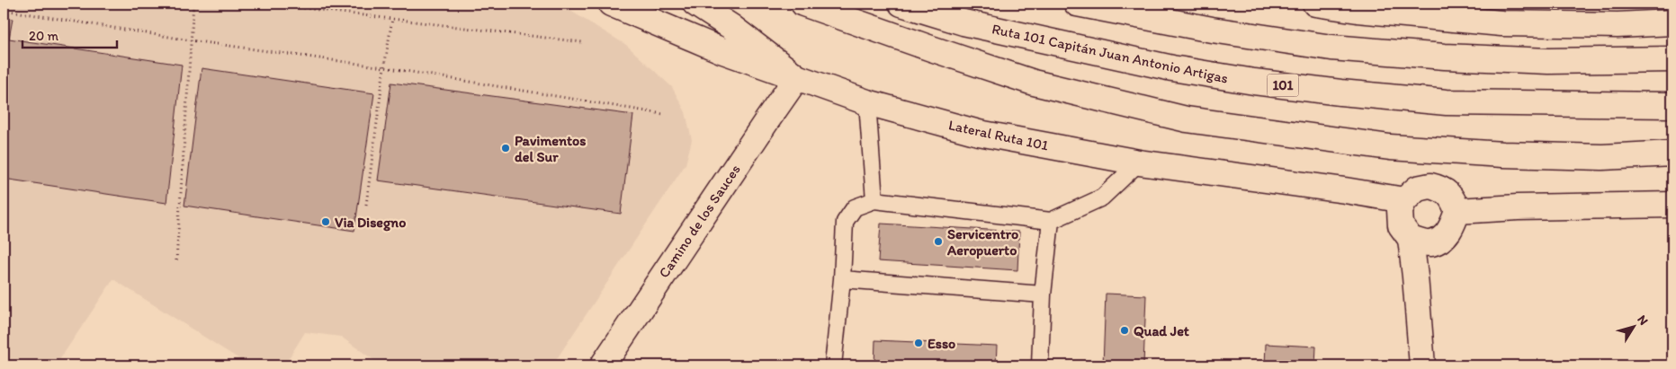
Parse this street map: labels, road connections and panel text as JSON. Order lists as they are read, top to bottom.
{
  "streets": {
    "main road": [
      "Ruta 101 Capitán Juan Antonio Artigas",
      "101",
      "Lateral Ruta 101",
      "Camino de los Sauces"
    ]
  },
  "crossings": [
    ["Lateral Ruta 101", "Camino de los Sauces"]
  ],
  "places": [
    "Pavimentos del Sur",
    "Via Disegno",
    "Servicentro Aeropuerto",
    "Quad Jet",
    "Esso"
  ],
  "scale_bar": "20 m",
  "north": "top right"
}
